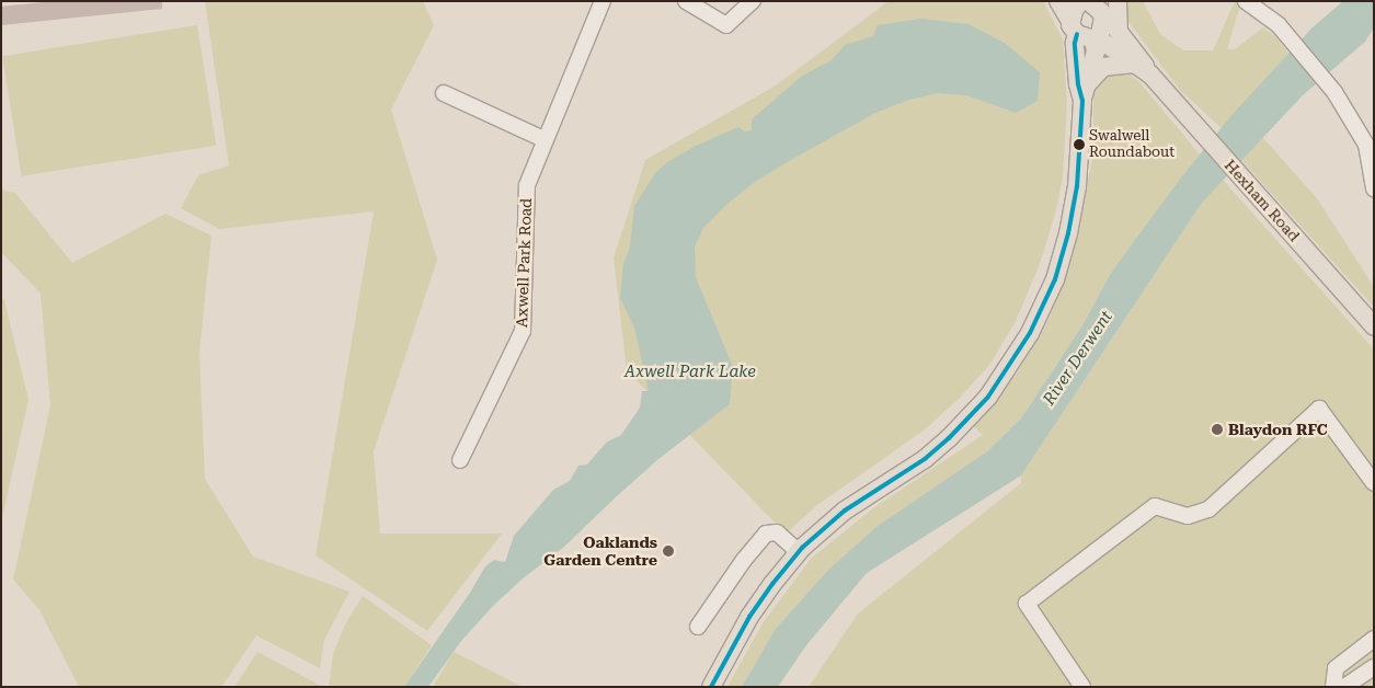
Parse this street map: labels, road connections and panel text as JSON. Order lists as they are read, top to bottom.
{
  "streets": {
    "main road": ["Hexham Road"],
    "street": ["Axwell Park Road"]
  },
  "water": ["River Derwent", "Axwell Park Lake"],
  "places": ["Swalwell Roundabout", "Blaydon RFC", "Oaklands Garden Centre"]
}
